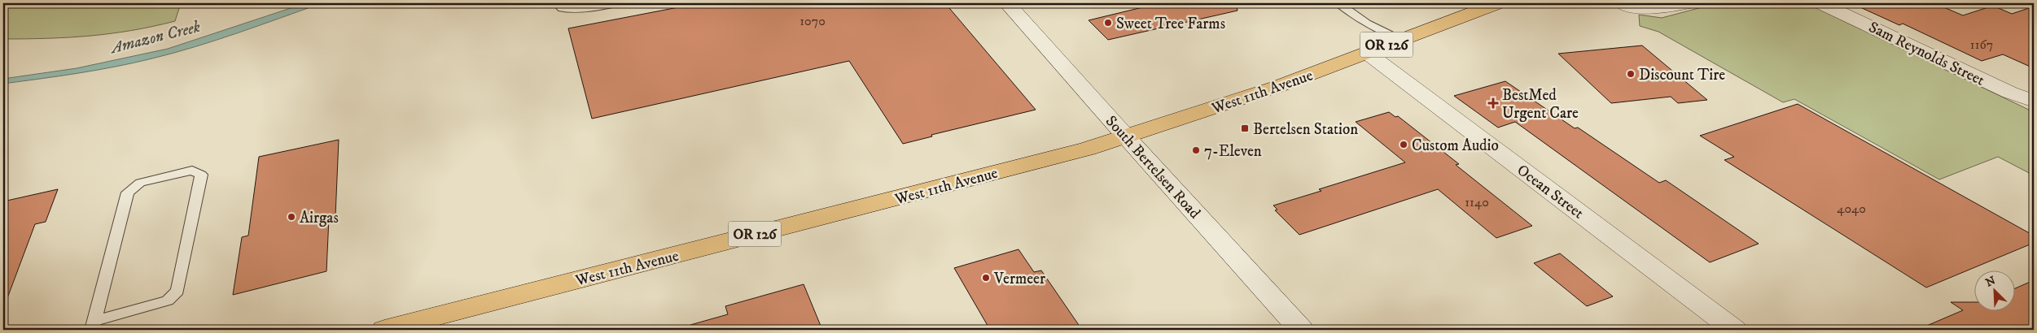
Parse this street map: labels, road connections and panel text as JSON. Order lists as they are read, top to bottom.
{
  "streets": {
    "main road": ["OR 126", "West 11th Avenue"],
    "street": ["Sam Reynolds Street", "South Bertelsen Road", "Ocean Street"]
  },
  "crossings": [
    ["West 11th Avenue", "South Bertelsen Road"],
    ["West 11th Avenue", "Ocean Street"]
  ],
  "water": ["Amazon Creek"],
  "places": {
    "other": [
      "Sweet Tree Farms",
      "Discount Tire",
      "Custom Audio",
      "7-Eleven",
      "Airgas",
      "Vermeer"
    ],
    "health": ["BestMed Urgent Care"],
    "transit": ["Bertelsen Station"]
  },
  "house_numbers": [
    "1070",
    "1167",
    "1140",
    "4040"
  ],
  "north": "top left"
}
